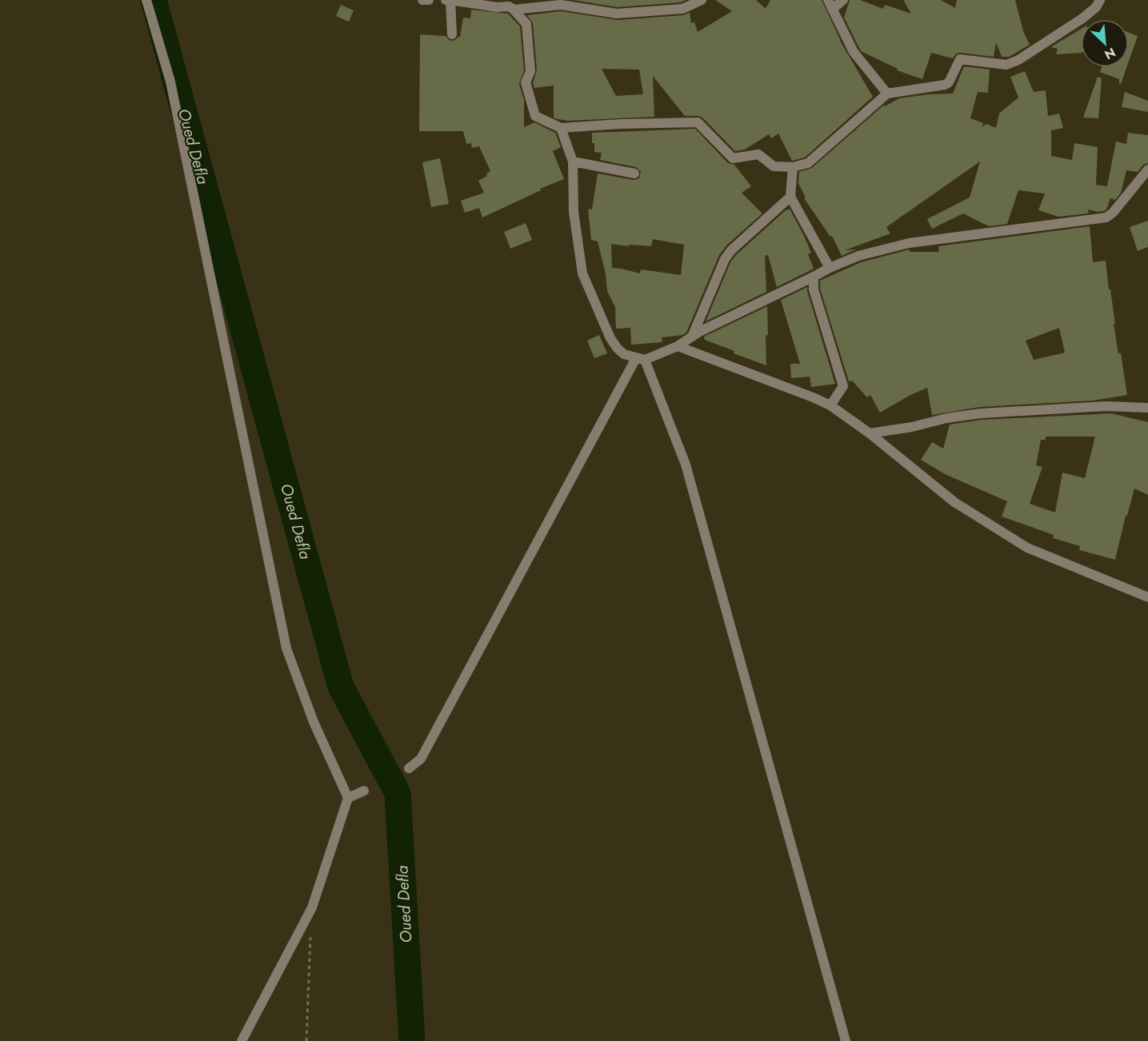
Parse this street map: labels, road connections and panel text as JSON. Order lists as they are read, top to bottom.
{
  "water": ["Oued Defla"],
  "north": "bottom right"
}
